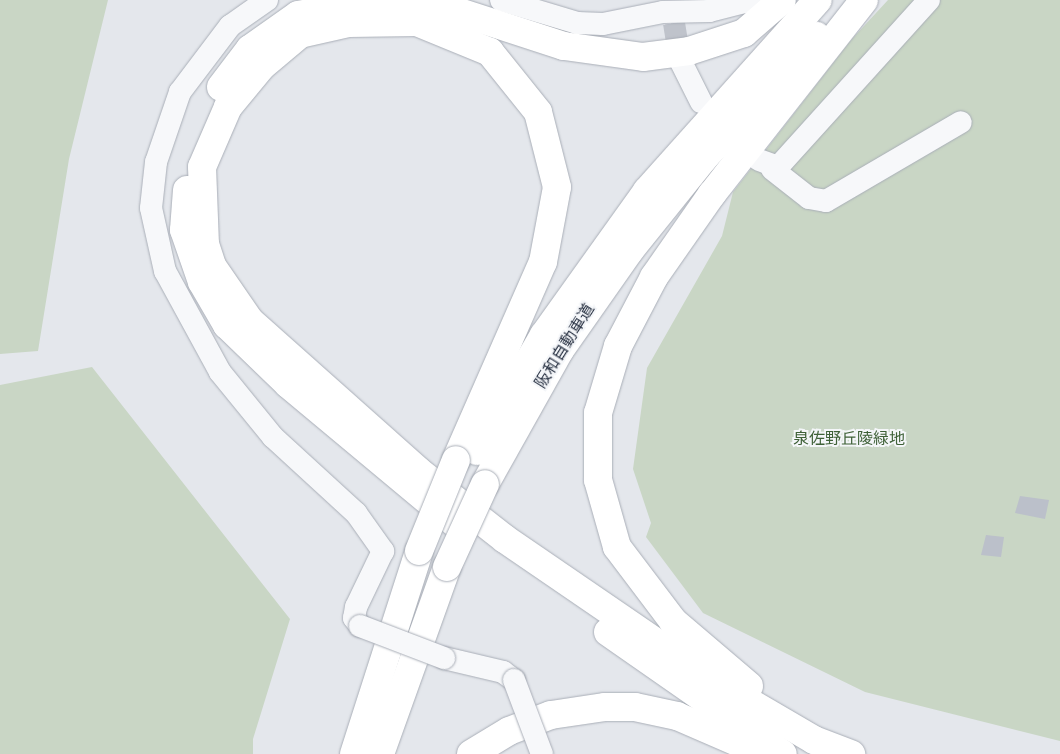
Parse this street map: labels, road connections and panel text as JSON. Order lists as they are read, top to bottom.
{
  "streets": {
    "highway": ["阪和自動車道"]
  },
  "parks": ["泉佐野丘陵緑地"]
}
